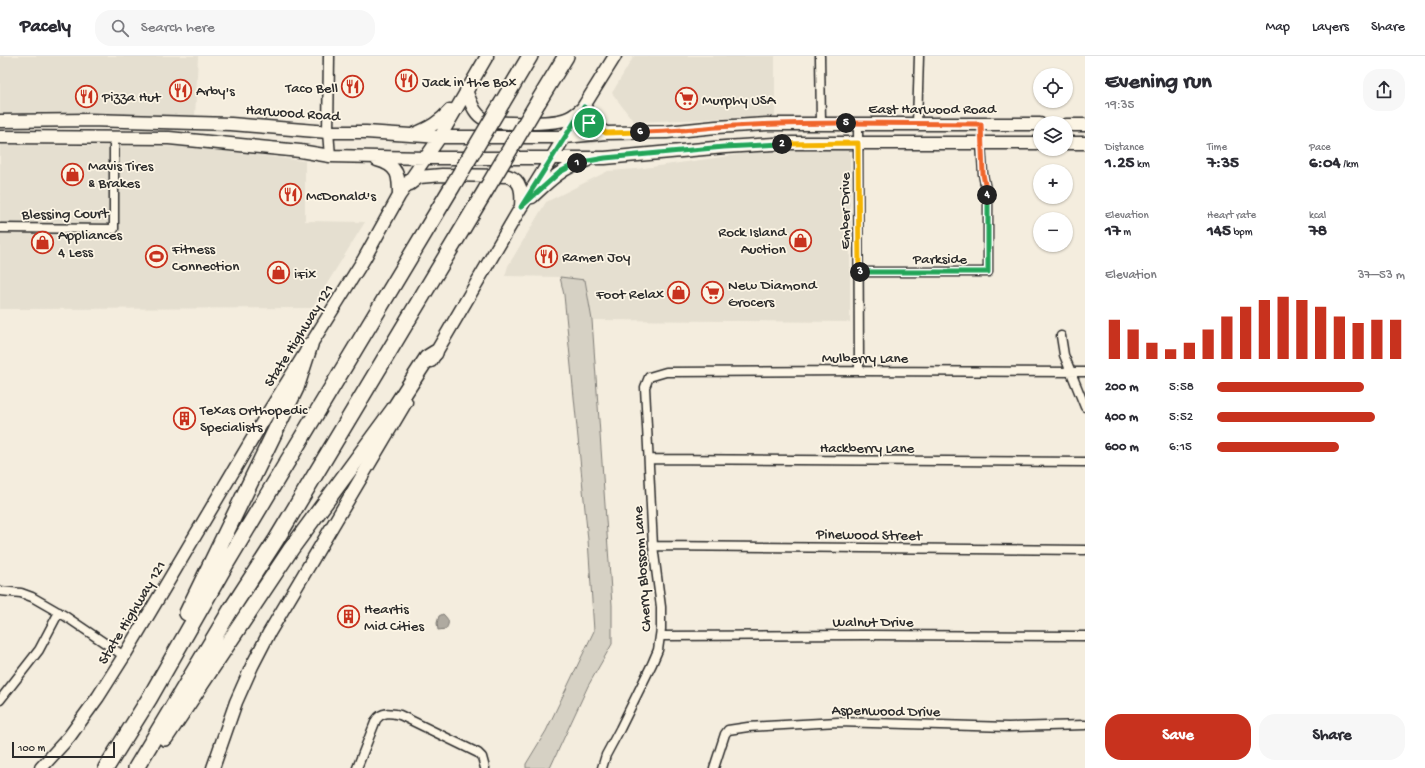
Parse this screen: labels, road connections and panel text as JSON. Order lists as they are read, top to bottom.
{
  "streets": {
    "main road": ["East Harwood Road", "Harwood Road", "State Highway 121"],
    "street": [
      "Ember Drive",
      "Blessing Court",
      "Parkside",
      "Mulberry Lane",
      "Hackberry Lane",
      "Pinewood Street",
      "Cherry Blossom Lane",
      "Walnut Drive",
      "Aspenwood Drive"
    ]
  },
  "crossings": [
    ["East Harwood Road", "Harwood Road"],
    ["East Harwood Road", "Ember Drive"],
    ["East Harwood Road", "State Highway 121"],
    ["Harwood Road", "State Highway 121"],
    ["Ember Drive", "Parkside"],
    ["Ember Drive", "Mulberry Lane"],
    ["Mulberry Lane", "Cherry Blossom Lane"],
    ["Hackberry Lane", "Cherry Blossom Lane"],
    ["Pinewood Street", "Cherry Blossom Lane"],
    ["Cherry Blossom Lane", "Walnut Drive"]
  ],
  "places": {
    "restaurant": [
      "Jack in the Box",
      "Taco Bell",
      "Arby's",
      "Pizza Hut",
      "McDonald's",
      "Ramen Joy"
    ],
    "supermarket": ["Murphy USA", "New Diamond Grocers"],
    "shop": [
      "Mavis Tires & Brakes",
      "Rock Island Auction",
      "Appliances 4 Less",
      "iFix",
      "Foot Relax"
    ],
    "sports": ["Fitness Connection"],
    "building": ["Texas Orthopedic Specialists", "Heartis Mid Cities"]
  },
  "scale_bar": "100 m",
  "page": {
    "header": "Pacely",
    "search": "Search here",
    "nav": ["Map", "Layers", "Share"],
    "heading": ["Evening run", "19:35"],
    "map_buttons": ["+", "−"],
    "pins": [
      "5",
      "6",
      "2",
      "1",
      "4",
      "3"
    ],
    "stats": [
      ["Distance", "1.25 km"],
      ["Time", "7:35"],
      ["Pace", "6:04 /km"],
      ["Elevation", "17 m"],
      ["Heart rate", "145 bpm"],
      ["kcal", "78"]
    ],
    "chart": ["Elevation", "37–53 m"],
    "list": [
      {
        "name": "200 m",
        "note": "5:58"
      },
      {
        "name": "400 m",
        "note": "5:52"
      },
      {
        "name": "600 m",
        "note": "6:15"
      }
    ],
    "buttons": ["Save", "Share"],
    "scale": "100 m"
  }
}
